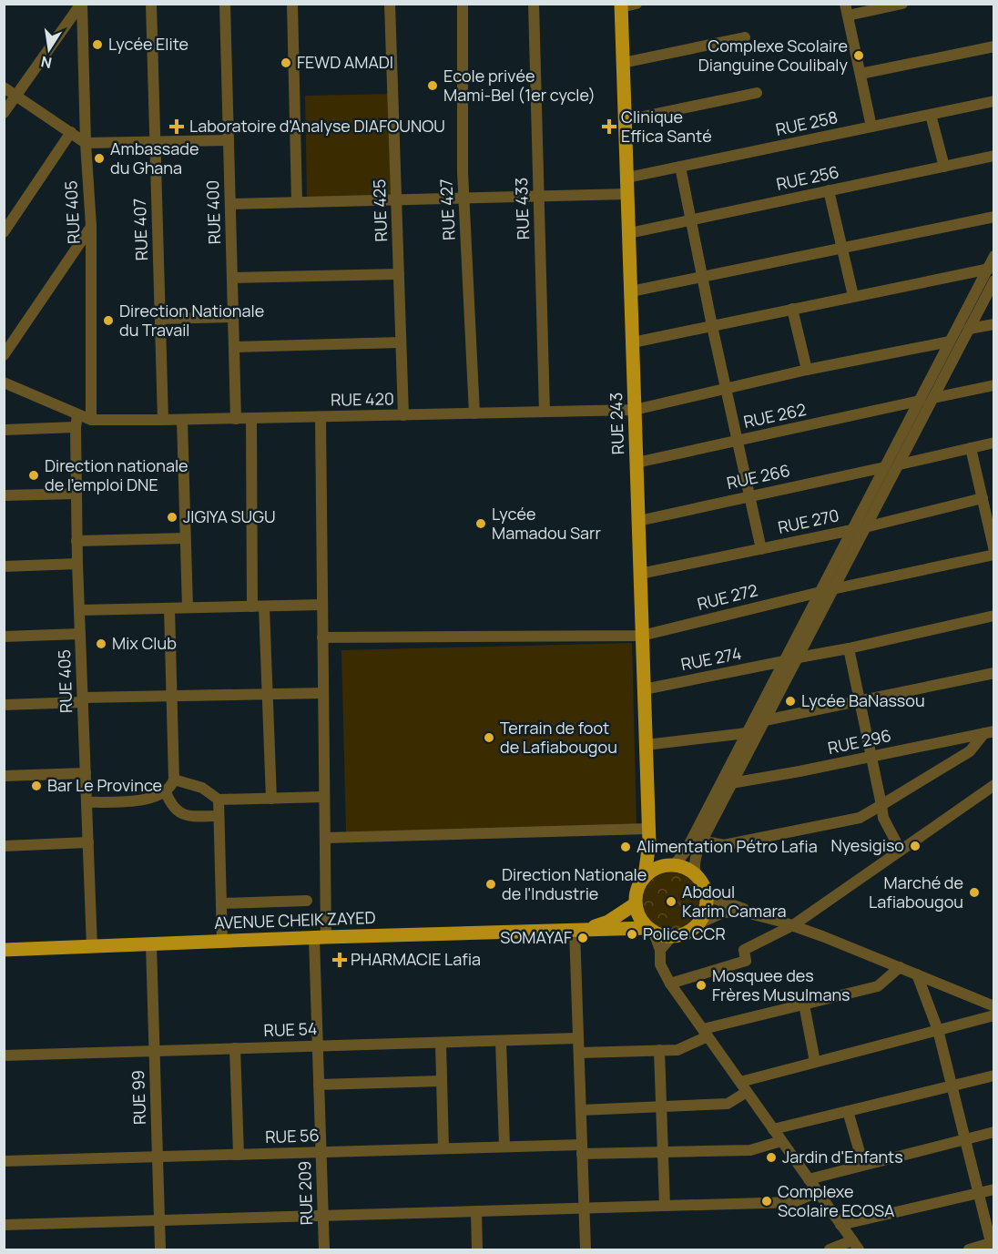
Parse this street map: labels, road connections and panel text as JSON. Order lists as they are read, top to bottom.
{
  "streets": {
    "main road": ["RUE 243", "AVENUE CHEIK ZAYED"],
    "street": [
      "RUE 258",
      "RUE 256",
      "RUE 433",
      "RUE 427",
      "RUE 425",
      "RUE 405",
      "RUE 400",
      "RUE 407",
      "RUE 420",
      "RUE 262",
      "RUE 266",
      "RUE 270",
      "RUE 272",
      "RUE 274",
      "RUE 296",
      "RUE 54",
      "RUE 99",
      "RUE 56",
      "RUE 209"
    ]
  },
  "crossings": [
    ["RUE 258", "RUE 243"],
    ["RUE 256", "RUE 243"],
    ["RUE 433", "RUE 420"],
    ["RUE 427", "RUE 420"],
    ["RUE 425", "RUE 420"],
    ["RUE 405", "RUE 420"],
    ["RUE 405", "AVENUE CHEIK ZAYED"],
    ["RUE 400", "RUE 420"],
    ["RUE 407", "RUE 420"],
    ["RUE 420", "RUE 243"],
    ["RUE 420", "RUE 209"],
    ["RUE 262", "RUE 243"],
    ["RUE 243", "RUE 266"],
    ["RUE 243", "RUE 270"],
    ["RUE 243", "RUE 272"],
    ["RUE 243", "RUE 274"],
    ["RUE 243", "AVENUE CHEIK ZAYED"],
    ["RUE 272", "RUE 209"],
    ["AVENUE CHEIK ZAYED", "RUE 99"],
    ["AVENUE CHEIK ZAYED", "RUE 209"],
    ["RUE 54", "RUE 99"],
    ["RUE 54", "RUE 209"],
    ["RUE 99", "RUE 56"],
    ["RUE 56", "RUE 209"]
  ],
  "places": {
    "other": [
      "Lycée Elite",
      "Complexe Scolaire Dianguine Coulibaly",
      "FEWD AMADI",
      "Ecole privée Mami-Bel (1er cycle)",
      "Ambassade du Ghana",
      "Direction Nationale du Travail",
      "Direction nationale de l'emploi DNE",
      "JIGIYA SUGU",
      "Lycée Mamadou Sarr",
      "Mix Club",
      "Lycée BaNassou",
      "Terrain de foot de Lafiabougou",
      "Bar Le Province",
      "Nyesigiso",
      "Alimentation Pétro Lafia",
      "Direction Nationale de l'Industrie",
      "Marché de Lafiabougou",
      "Abdoul Karim Camara",
      "Police CCR",
      "SOMAYAF",
      "Mosquee des Frères Musulmans",
      "Jardin d'Enfants",
      "Complexe Scolaire ECOSA"
    ],
    "health": ["Laboratoire d'Analyse DIAFOUNOU", "Clinique Effica Santé", "PHARMACIE Lafia"]
  },
  "north": "bottom"
}
